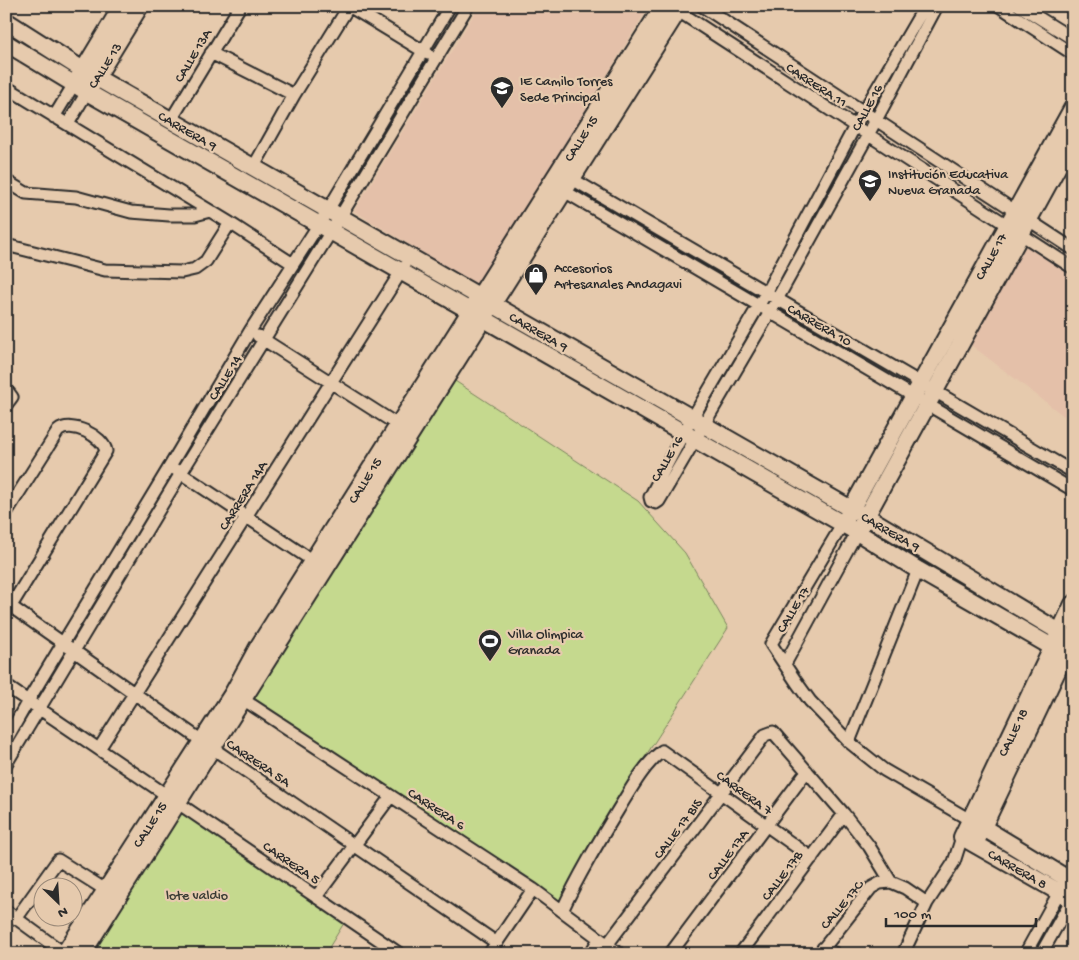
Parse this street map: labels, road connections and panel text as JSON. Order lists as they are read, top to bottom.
{
  "streets": {
    "street": [
      "CALLE 13A",
      "CALLE 13",
      "CARRERA 11",
      "CALLE 16",
      "CARRERA 9",
      "CALLE 15",
      "CALLE 17",
      "CARRERA 10",
      "CALLE 14",
      "CARRERA 14A",
      "CALLE 18",
      "CARRERA 5A",
      "CARRERA 7",
      "CARRERA 6",
      "CALLE 17 BIS",
      "CALLE 17A",
      "CARRERA 5",
      "CARRERA 8",
      "CALLE 17B",
      "CALLE 17C"
    ]
  },
  "crossings": [
    ["CALLE 13A", "CARRERA 9"],
    ["CALLE 13", "CARRERA 9"],
    ["CARRERA 11", "CALLE 16"],
    ["CARRERA 11", "CALLE 15"],
    ["CARRERA 11", "CALLE 17"],
    ["CALLE 16", "CARRERA 9"],
    ["CALLE 16", "CARRERA 10"],
    ["CARRERA 9", "CALLE 15"],
    ["CARRERA 9", "CALLE 17"],
    ["CARRERA 9", "CALLE 14"],
    ["CARRERA 9", "CARRERA 14A"],
    ["CARRERA 9", "CALLE 18"],
    ["CALLE 15", "CARRERA 10"],
    ["CALLE 15", "CARRERA 5A"],
    ["CALLE 15", "CARRERA 6"],
    ["CALLE 15", "CARRERA 5"],
    ["CALLE 17", "CARRERA 10"],
    ["CALLE 14", "CARRERA 5A"],
    ["CALLE 14", "CARRERA 5"],
    ["CARRERA 14A", "CARRERA 5A"],
    ["CARRERA 14A", "CARRERA 5"],
    ["CALLE 18", "CARRERA 8"],
    ["CARRERA 7", "CARRERA 6"],
    ["CARRERA 7", "CALLE 17 BIS"],
    ["CARRERA 7", "CALLE 17A"],
    ["CARRERA 7", "CALLE 17B"],
    ["CARRERA 6", "CALLE 17 BIS"],
    ["CALLE 17 BIS", "CALLE 17A"]
  ],
  "parks": ["lote valdio"],
  "places": {
    "school or university": ["IE Camilo Torres Sede Principal", "Institución Educativa Nueva Granada"],
    "shop": ["Accesorios Artesanales Andagavi"],
    "sports": ["Villa Olimpica Granada"]
  },
  "scale_bar": "100 m",
  "north": "bottom right"
}
